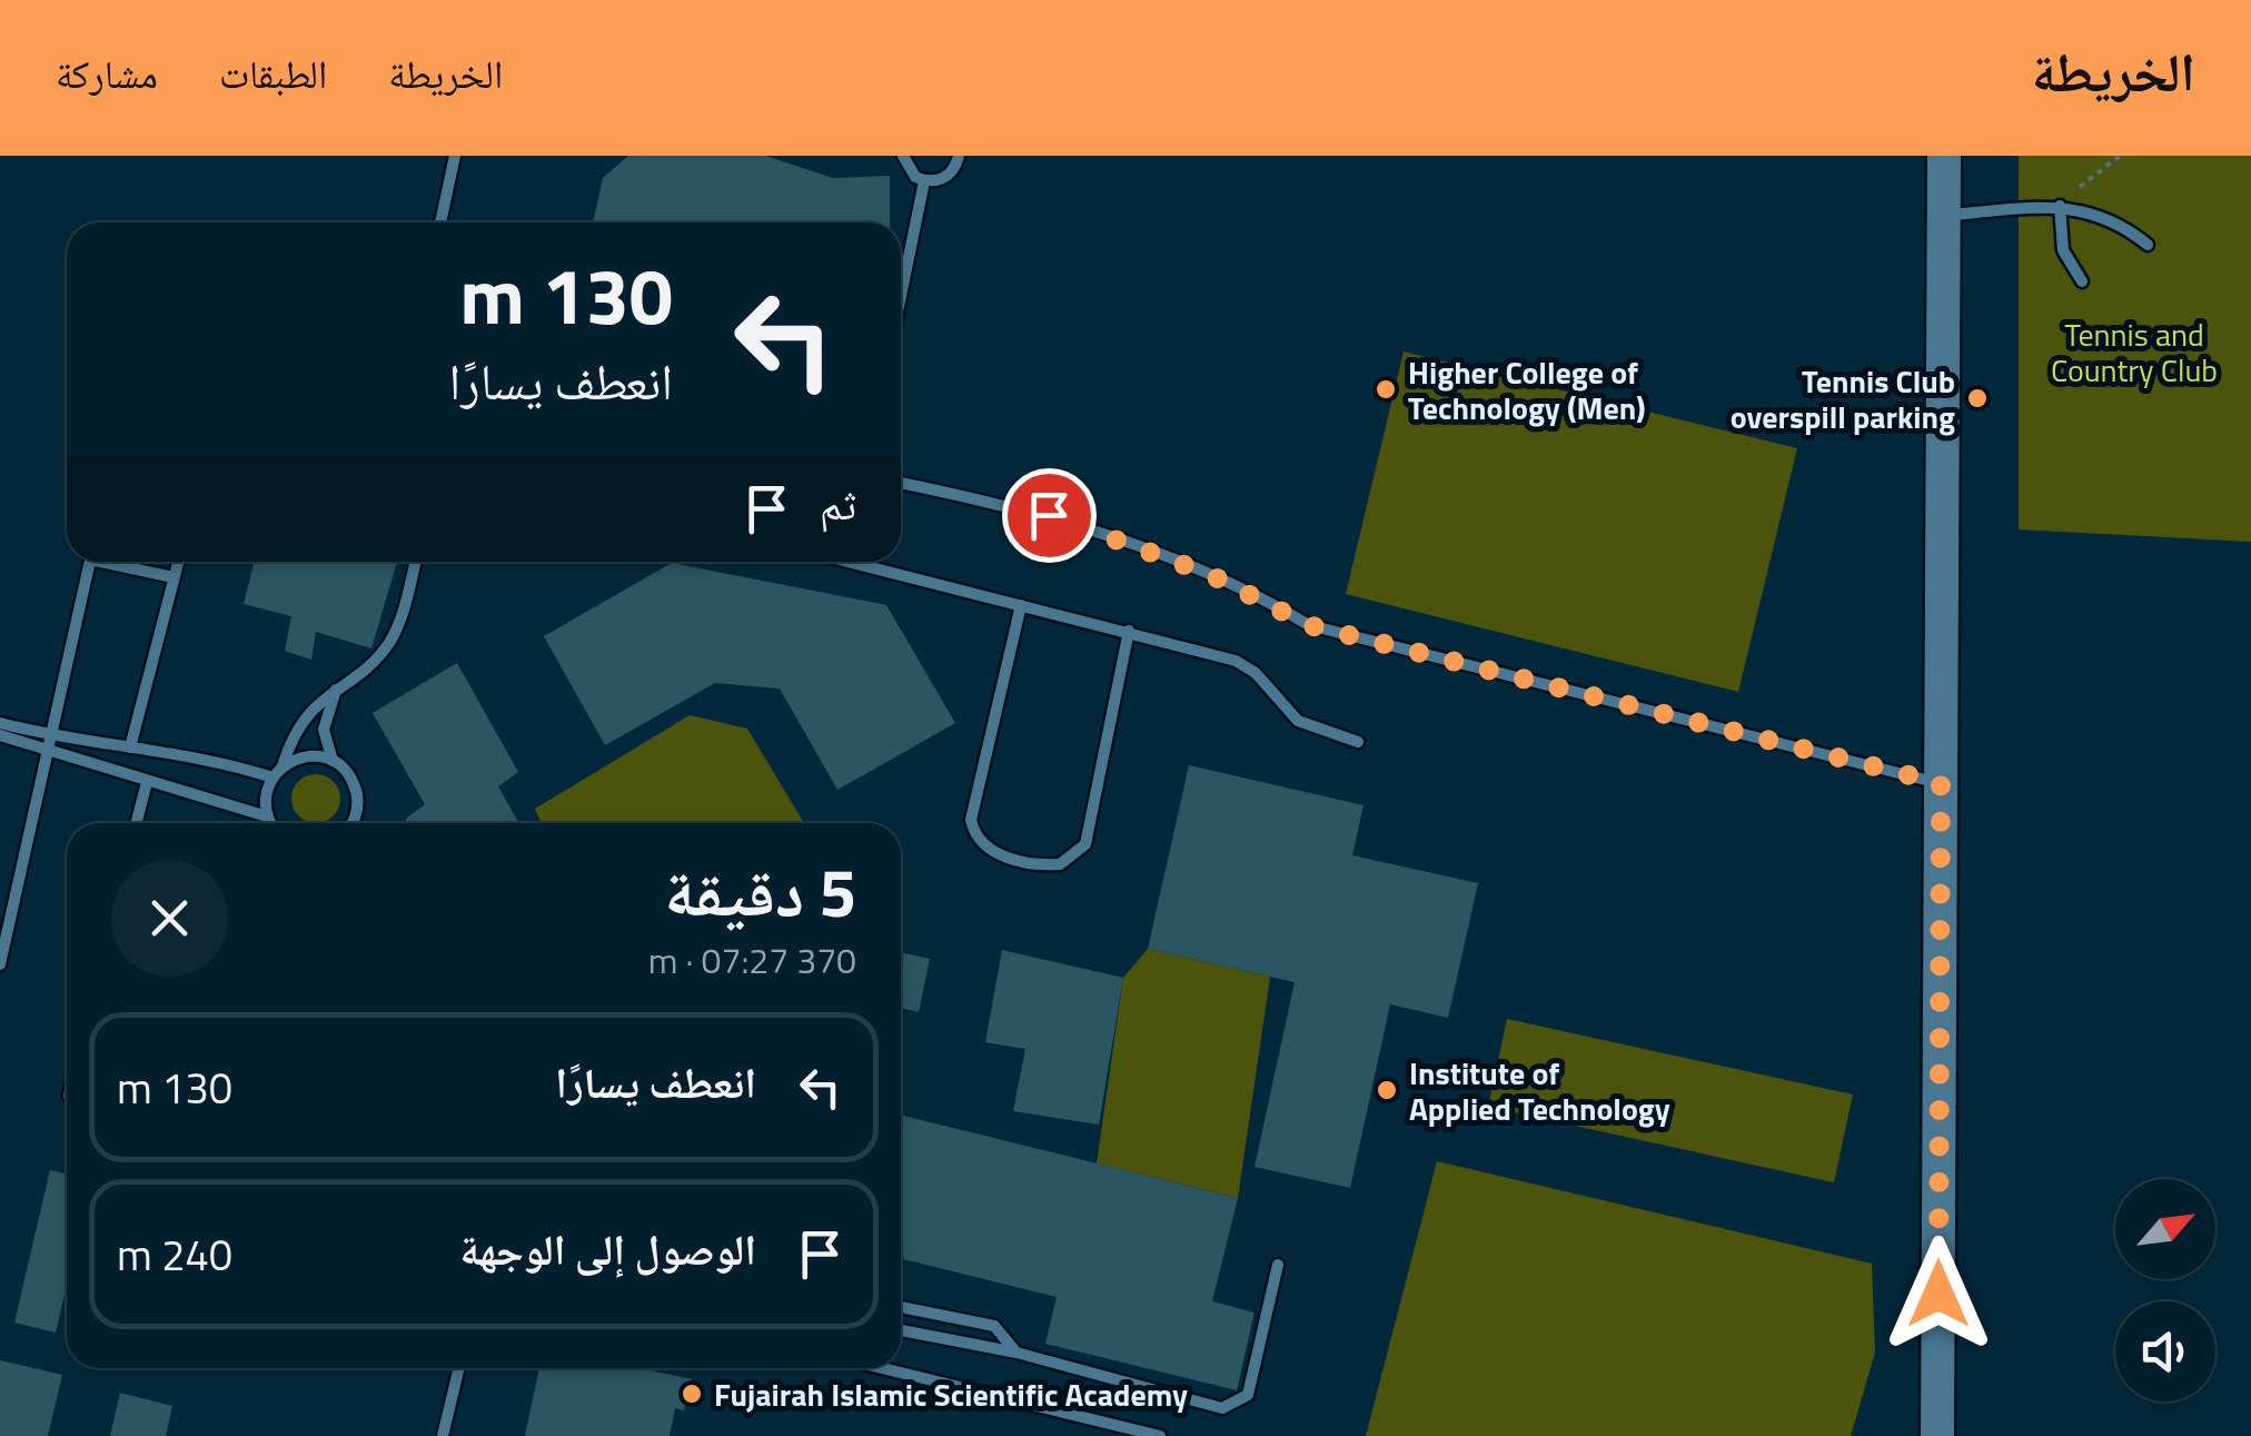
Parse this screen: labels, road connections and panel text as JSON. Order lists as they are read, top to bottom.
{
  "parks": ["Tennis and Country Club"],
  "places": [
    "Higher College of Technology (Men)",
    "Tennis Club overspill parking",
    "Institute of Applied Technology",
    "Fujairah Islamic Scientific Academy"
  ],
  "north": "top right",
  "page": {
    "header": "الخريطة",
    "nav": ["الخريطة", "الطبقات", "مشاركة"],
    "turn": ["130 m", "انعطف يسارًا"],
    "then": "ثم",
    "heading": ["5 دقيقة", "370 m · 07:27"],
    "list": [
      {
        "name": "انعطف يسارًا",
        "value": "130 m"
      },
      {
        "name": "الوصول إلى الوجهة",
        "value": "240 m"
      }
    ]
  }
}
